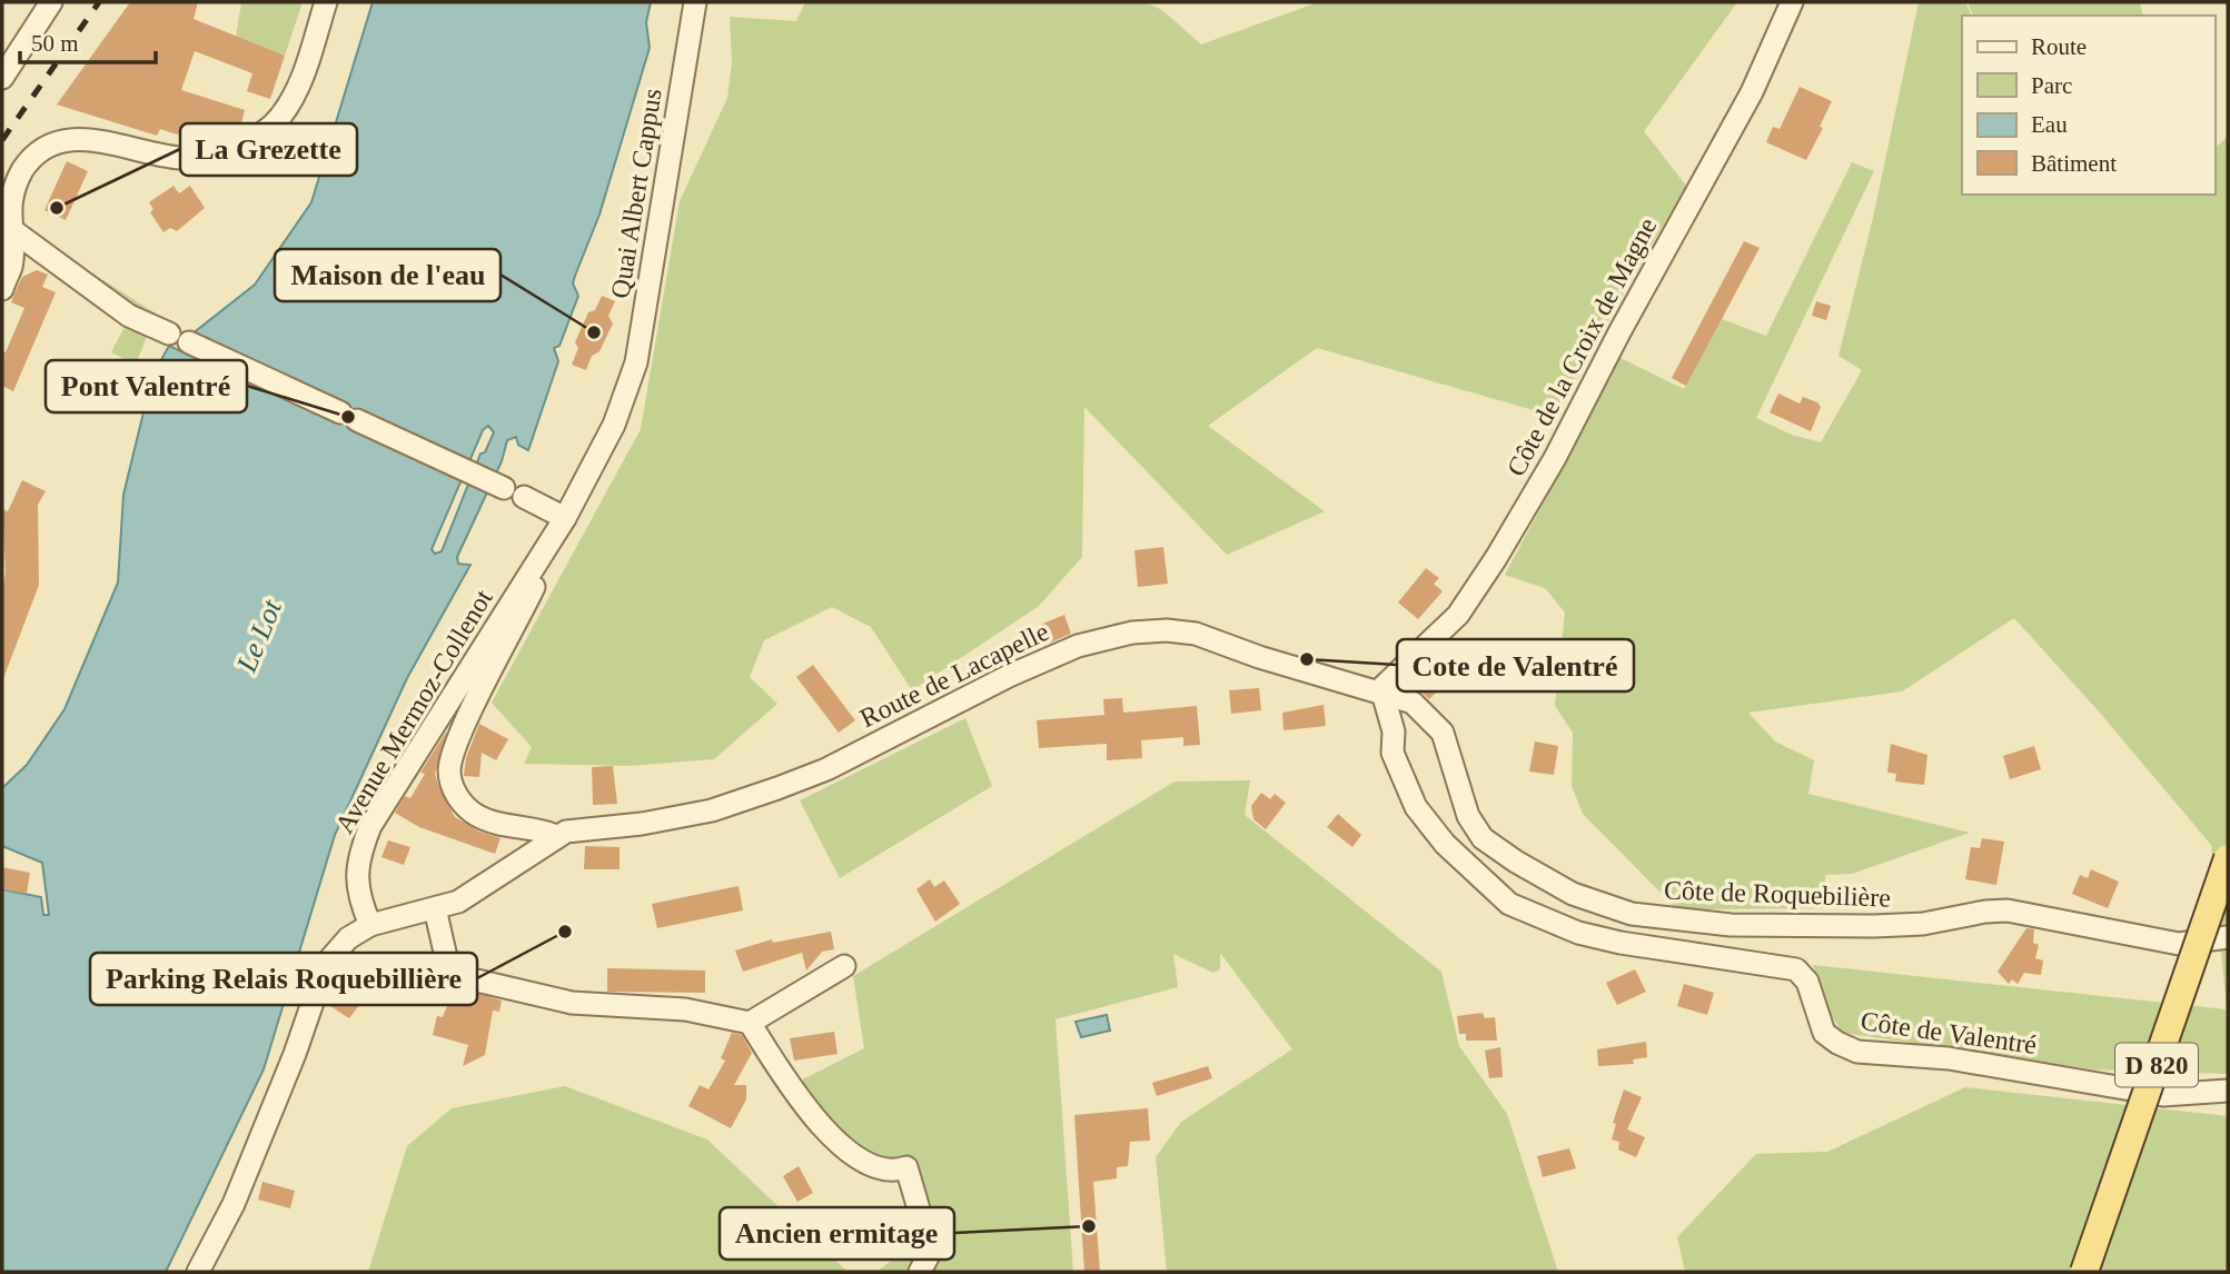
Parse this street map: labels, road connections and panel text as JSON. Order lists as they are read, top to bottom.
{
  "streets": {
    "main road": ["D 820"],
    "street": [
      "Quai Albert Cappus",
      "Côte de la Croix de Magne",
      "Route de Lacapelle",
      "Avenue Mermoz-Collenot",
      "Côte de Roquebilière",
      "Côte de Valentré"
    ]
  },
  "crossings": [
    ["Quai Albert Cappus", "Route de Lacapelle"],
    ["Quai Albert Cappus", "Avenue Mermoz-Collenot"],
    ["Côte de la Croix de Magne", "Route de Lacapelle"],
    ["Côte de la Croix de Magne", "Côte de Roquebilière"],
    ["Côte de la Croix de Magne", "Côte de Valentré"],
    ["Route de Lacapelle", "Avenue Mermoz-Collenot"],
    ["Route de Lacapelle", "Côte de Roquebilière"],
    ["Route de Lacapelle", "Côte de Valentré"],
    ["Côte de Roquebilière", "Côte de Valentré"]
  ],
  "water": ["Le Lot"],
  "places": [
    "La Grezette",
    "Maison de l'eau",
    "Pont Valentré",
    "Cote de Valentré",
    "Parking Relais Roquebillière",
    "Ancien ermitage"
  ],
  "legend": [
    "Route",
    "Parc",
    "Eau",
    "Bâtiment"
  ],
  "scale_bar": "50 m"
}
